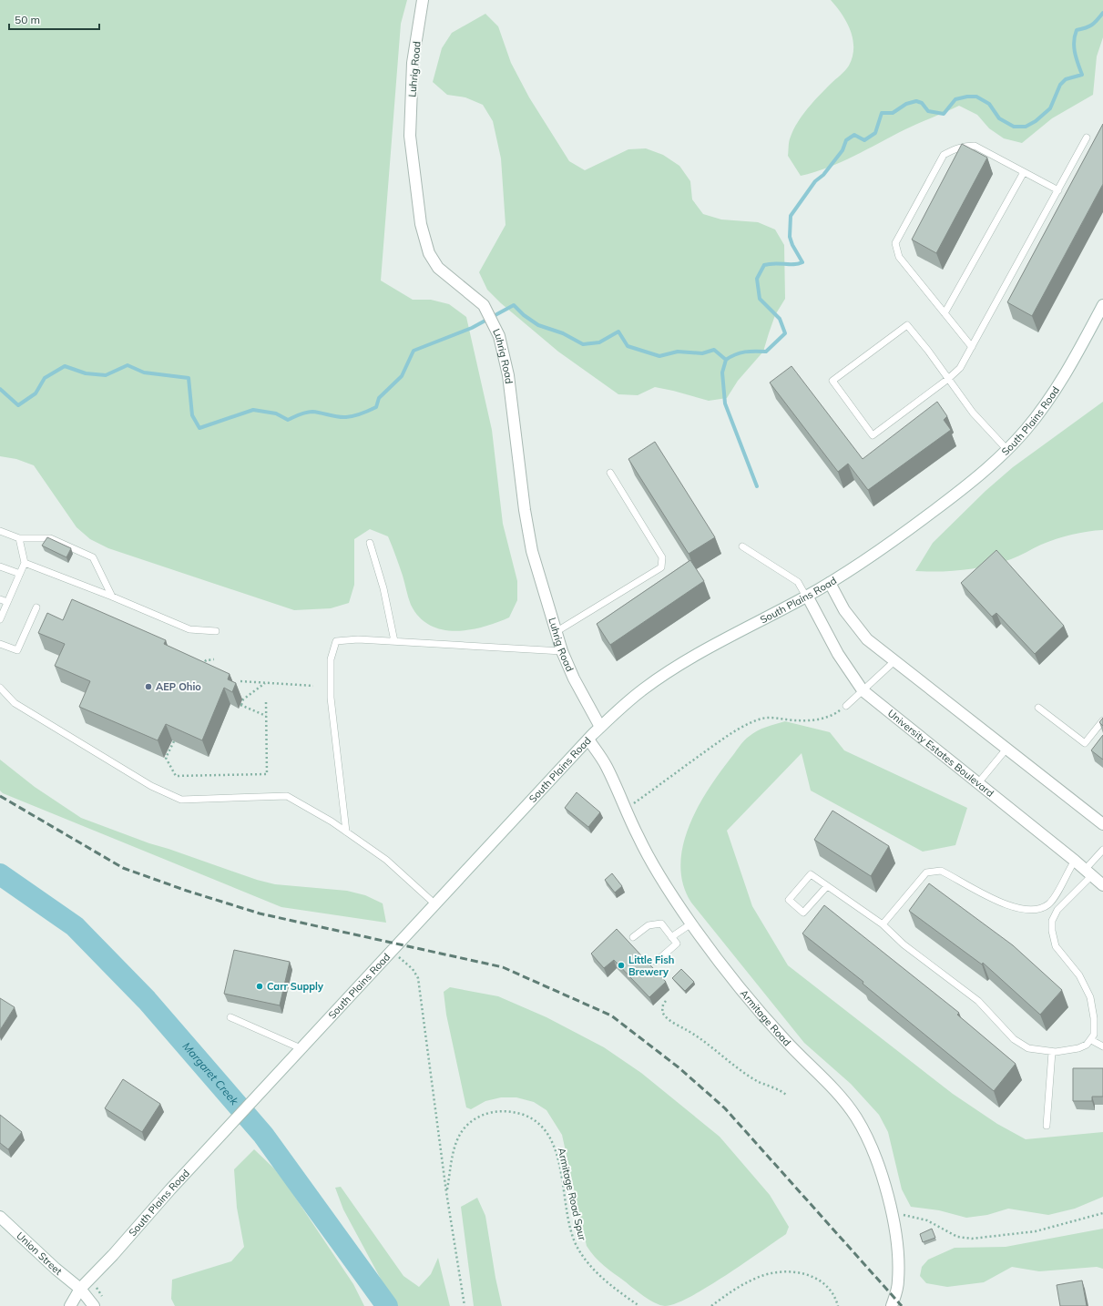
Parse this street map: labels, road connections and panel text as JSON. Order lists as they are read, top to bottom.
{
  "streets": {
    "street": [
      "Luhrig Road",
      "South Plains Road",
      "University Estates Boulevard",
      "Armitage Road",
      "Union Street"
    ],
    "path": ["Armitage Road Spur"]
  },
  "crossings": [
    ["Luhrig Road", "South Plains Road"],
    ["South Plains Road", "University Estates Boulevard"],
    ["South Plains Road", "Armitage Road"],
    ["South Plains Road", "Union Street"]
  ],
  "water": ["Margaret Creek"],
  "places": ["AEP Ohio", "Little Fish Brewery", "Carr Supply"],
  "scale_bar": "50 m"
}
